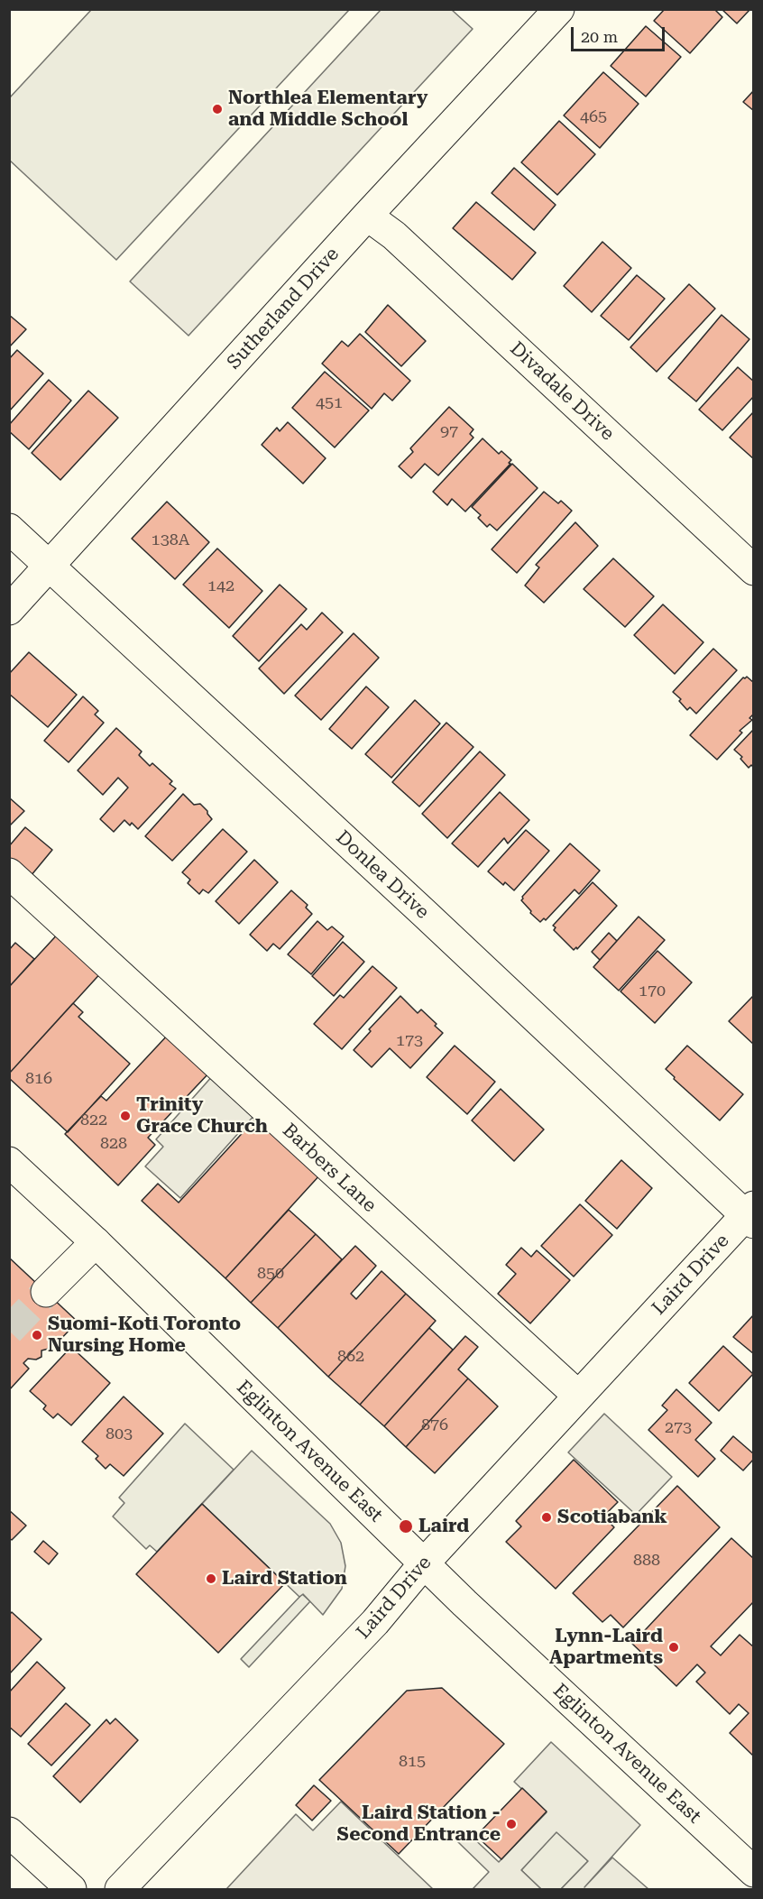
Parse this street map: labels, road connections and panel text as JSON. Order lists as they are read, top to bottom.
{
  "streets": {
    "street": [
      "Sutherland Drive",
      "Divadale Drive",
      "Donlea Drive",
      "Barbers Lane",
      "Laird Drive",
      "Eglinton Avenue East"
    ]
  },
  "crossings": [
    ["Sutherland Drive", "Divadale Drive"],
    ["Sutherland Drive", "Donlea Drive"],
    ["Donlea Drive", "Laird Drive"],
    ["Barbers Lane", "Laird Drive"],
    ["Laird Drive", "Eglinton Avenue East"]
  ],
  "places": [
    "Northlea Elementary and Middle School",
    "Trinity Grace Church",
    "Suomi-Koti Toronto Nursing Home",
    "Scotiabank",
    "Laird",
    "Laird Station",
    "Lynn-Laird Apartments",
    "Laird Station - Second Entrance"
  ],
  "house_numbers": [
    "465",
    "451",
    "97",
    "138A",
    "142",
    "170",
    "173",
    "816",
    "822",
    "828",
    "850",
    "862",
    "876",
    "273",
    "803",
    "888",
    "815"
  ],
  "scale_bar": "20 m"
}
